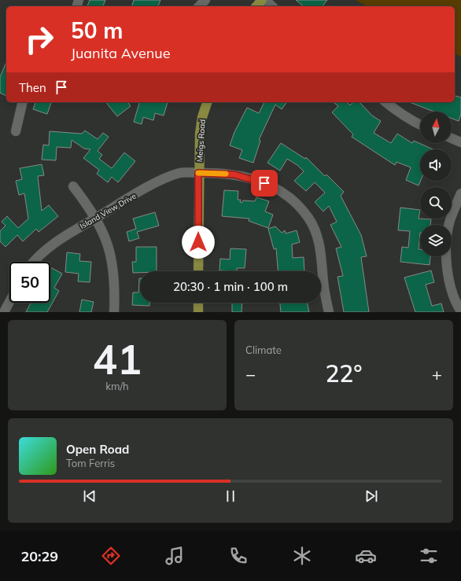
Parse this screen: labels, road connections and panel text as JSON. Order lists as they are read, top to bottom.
{
  "streets": {
    "main road": ["Meigs Road"],
    "street": ["Island View Drive"]
  },
  "crossings": [
    ["Meigs Road", "Island View Drive"]
  ],
  "north": "top",
  "page": {
    "turn": ["50 m", "Juanita Avenue"],
    "then": "Then",
    "limit": "50",
    "trip": "20:30 · 1 min · 100 m",
    "tile": [
      ["41", "km/h"],
      "Climate"
    ],
    "heat": ["−", "22°", "+"],
    "song": ["Open Road", "Tom Ferris"],
    "tabs": "20:29"
  }
}
